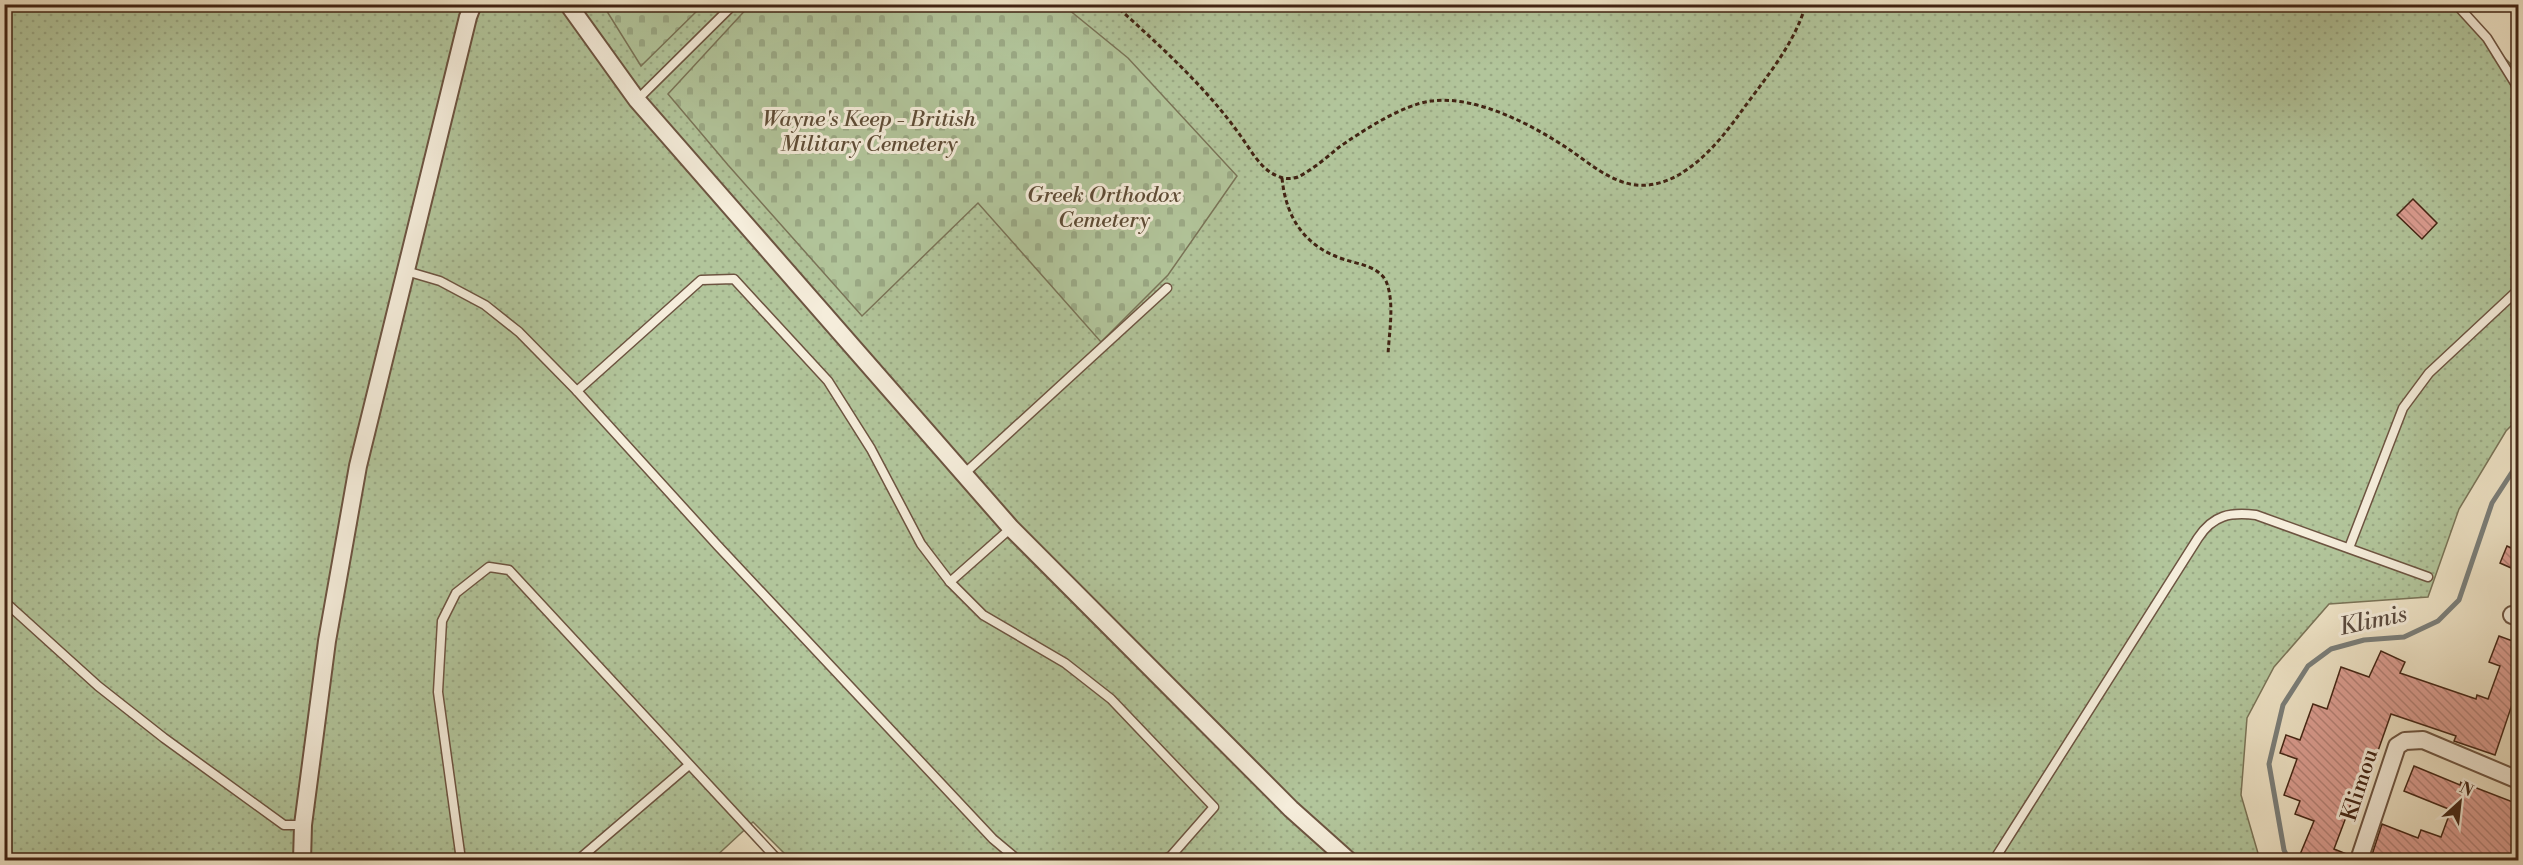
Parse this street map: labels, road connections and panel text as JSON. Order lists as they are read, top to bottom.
{
  "streets": {
    "street": ["Klimou"]
  },
  "water": ["Klimis"],
  "parks": ["Wayne's Keep - British Military Cemetery", "Greek Orthodox Cemetery"],
  "north": "top right"
}
